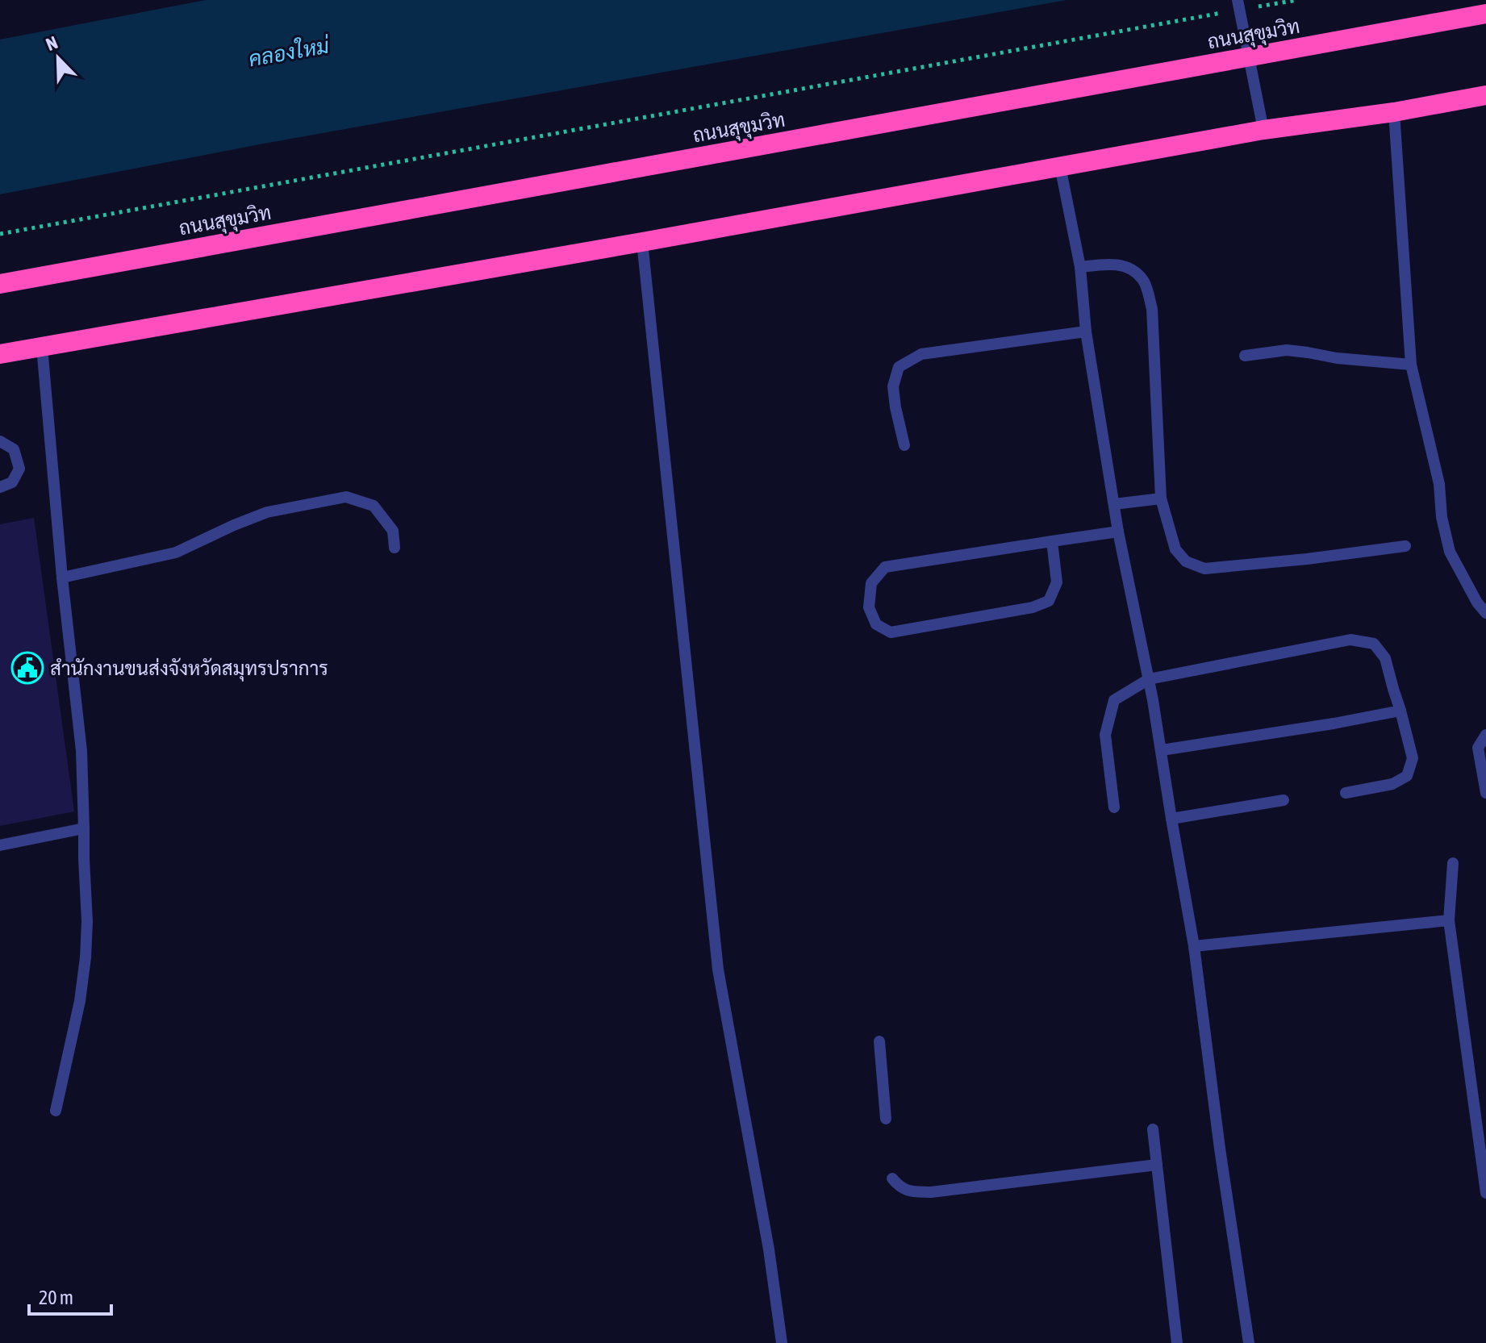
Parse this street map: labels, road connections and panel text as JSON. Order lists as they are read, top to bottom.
{
  "streets": {
    "highway": ["ถนนสุขุมวิท"]
  },
  "water": ["คลองใหม่"],
  "places": {
    "public building": ["สำนักงานขนส่งจังหวัดสมุทรปราการ"]
  },
  "scale_bar": "20 m",
  "north": "top left"
}
